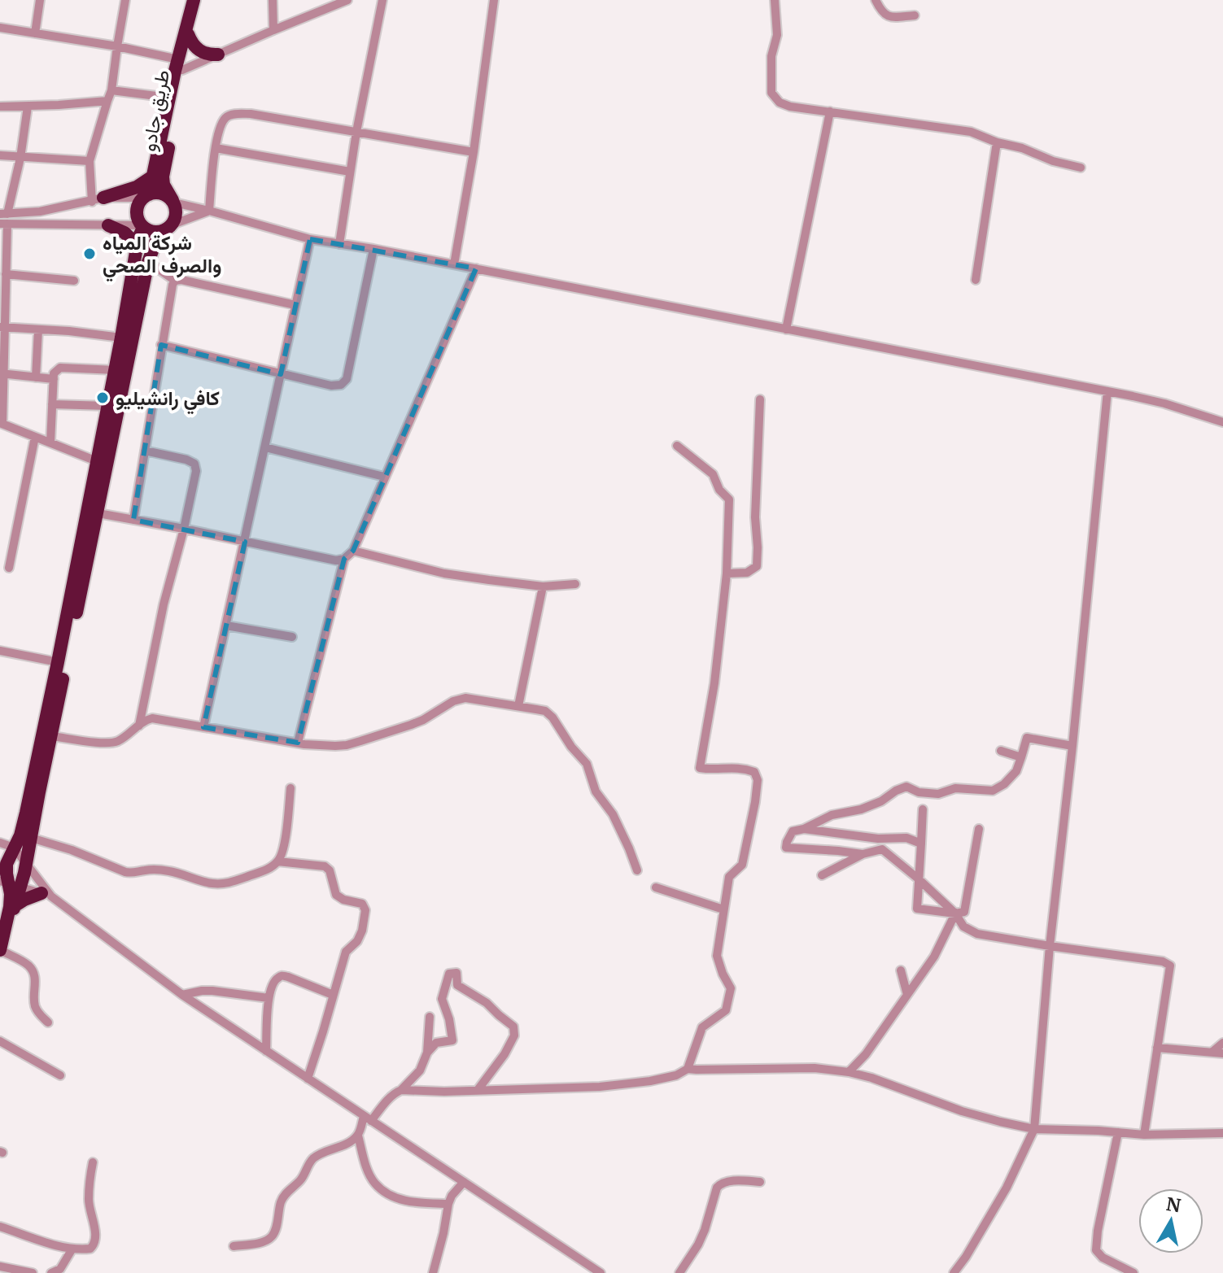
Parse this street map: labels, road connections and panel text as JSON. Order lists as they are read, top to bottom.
{
  "streets": {
    "highway": ["طريق جادو"]
  },
  "places": ["شركة المياه والصرف الصحي", "كافي رانشيليو"],
  "north": "top"
}
